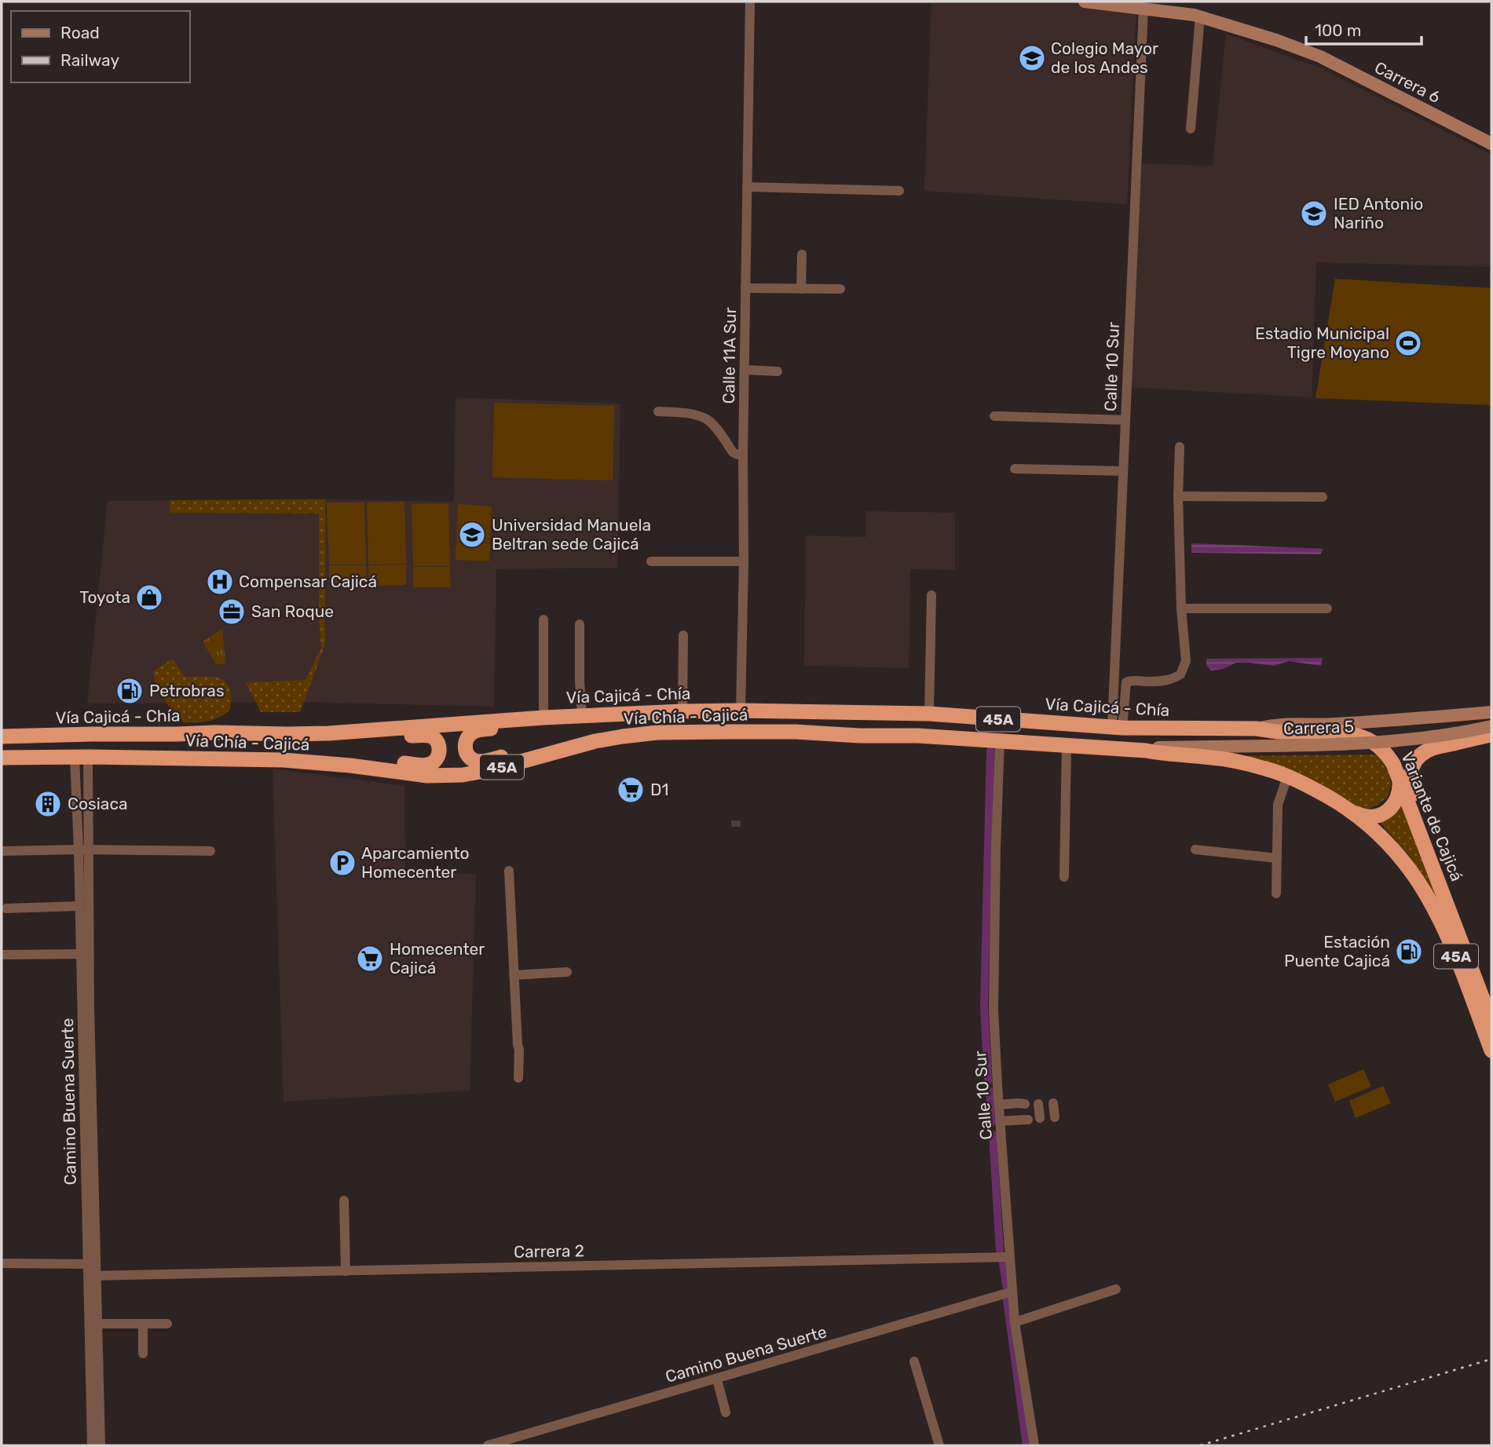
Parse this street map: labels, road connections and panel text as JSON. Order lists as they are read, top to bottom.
{
  "streets": {
    "highway": [
      "Vía Cajicá - Chía",
      "Vía Chía - Cajicá",
      "45A",
      "Variante de Cajicá"
    ],
    "main road": ["Carrera 6", "Carrera 5"],
    "street": [
      "Calle 11A Sur",
      "Calle 10 Sur",
      "Camino Buena Suerte",
      "Carrera 2"
    ]
  },
  "crossings": [
    ["Carrera 6", "Calle 10 Sur"],
    ["Calle 11A Sur", "Vía Cajicá - Chía"],
    ["Calle 10 Sur", "Vía Cajicá - Chía"],
    ["Calle 10 Sur", "Vía Chía - Cajicá"],
    ["Calle 10 Sur", "Camino Buena Suerte"],
    ["Calle 10 Sur", "Carrera 2"],
    ["Vía Cajicá - Chía", "Carrera 5"],
    ["Vía Cajicá - Chía", "Variante de Cajicá"],
    ["Vía Chía - Cajicá", "Carrera 5"],
    ["Vía Chía - Cajicá", "Variante de Cajicá"],
    ["Vía Chía - Cajicá", "Camino Buena Suerte"],
    ["Carrera 5", "Variante de Cajicá"],
    ["Camino Buena Suerte", "Carrera 2"]
  ],
  "places": {
    "school or university": ["Colegio Mayor de los Andes", "IED Antonio Nariño", "Universidad Manuela Beltran sede Cajicá"],
    "sports": ["Estadio Municipal Tigre Moyano"],
    "hospital": ["Compensar Cajicá"],
    "shop": ["Toyota"],
    "office": ["San Roque"],
    "fuel station": ["Petrobras", "Estación Puente Cajicá"],
    "supermarket": ["D1", "Homecenter Cajicá"],
    "building": ["Cosiaca"],
    "parking": ["Aparcamiento Homecenter"]
  },
  "legend": ["Road", "Railway"],
  "scale_bar": "100 m"
}
